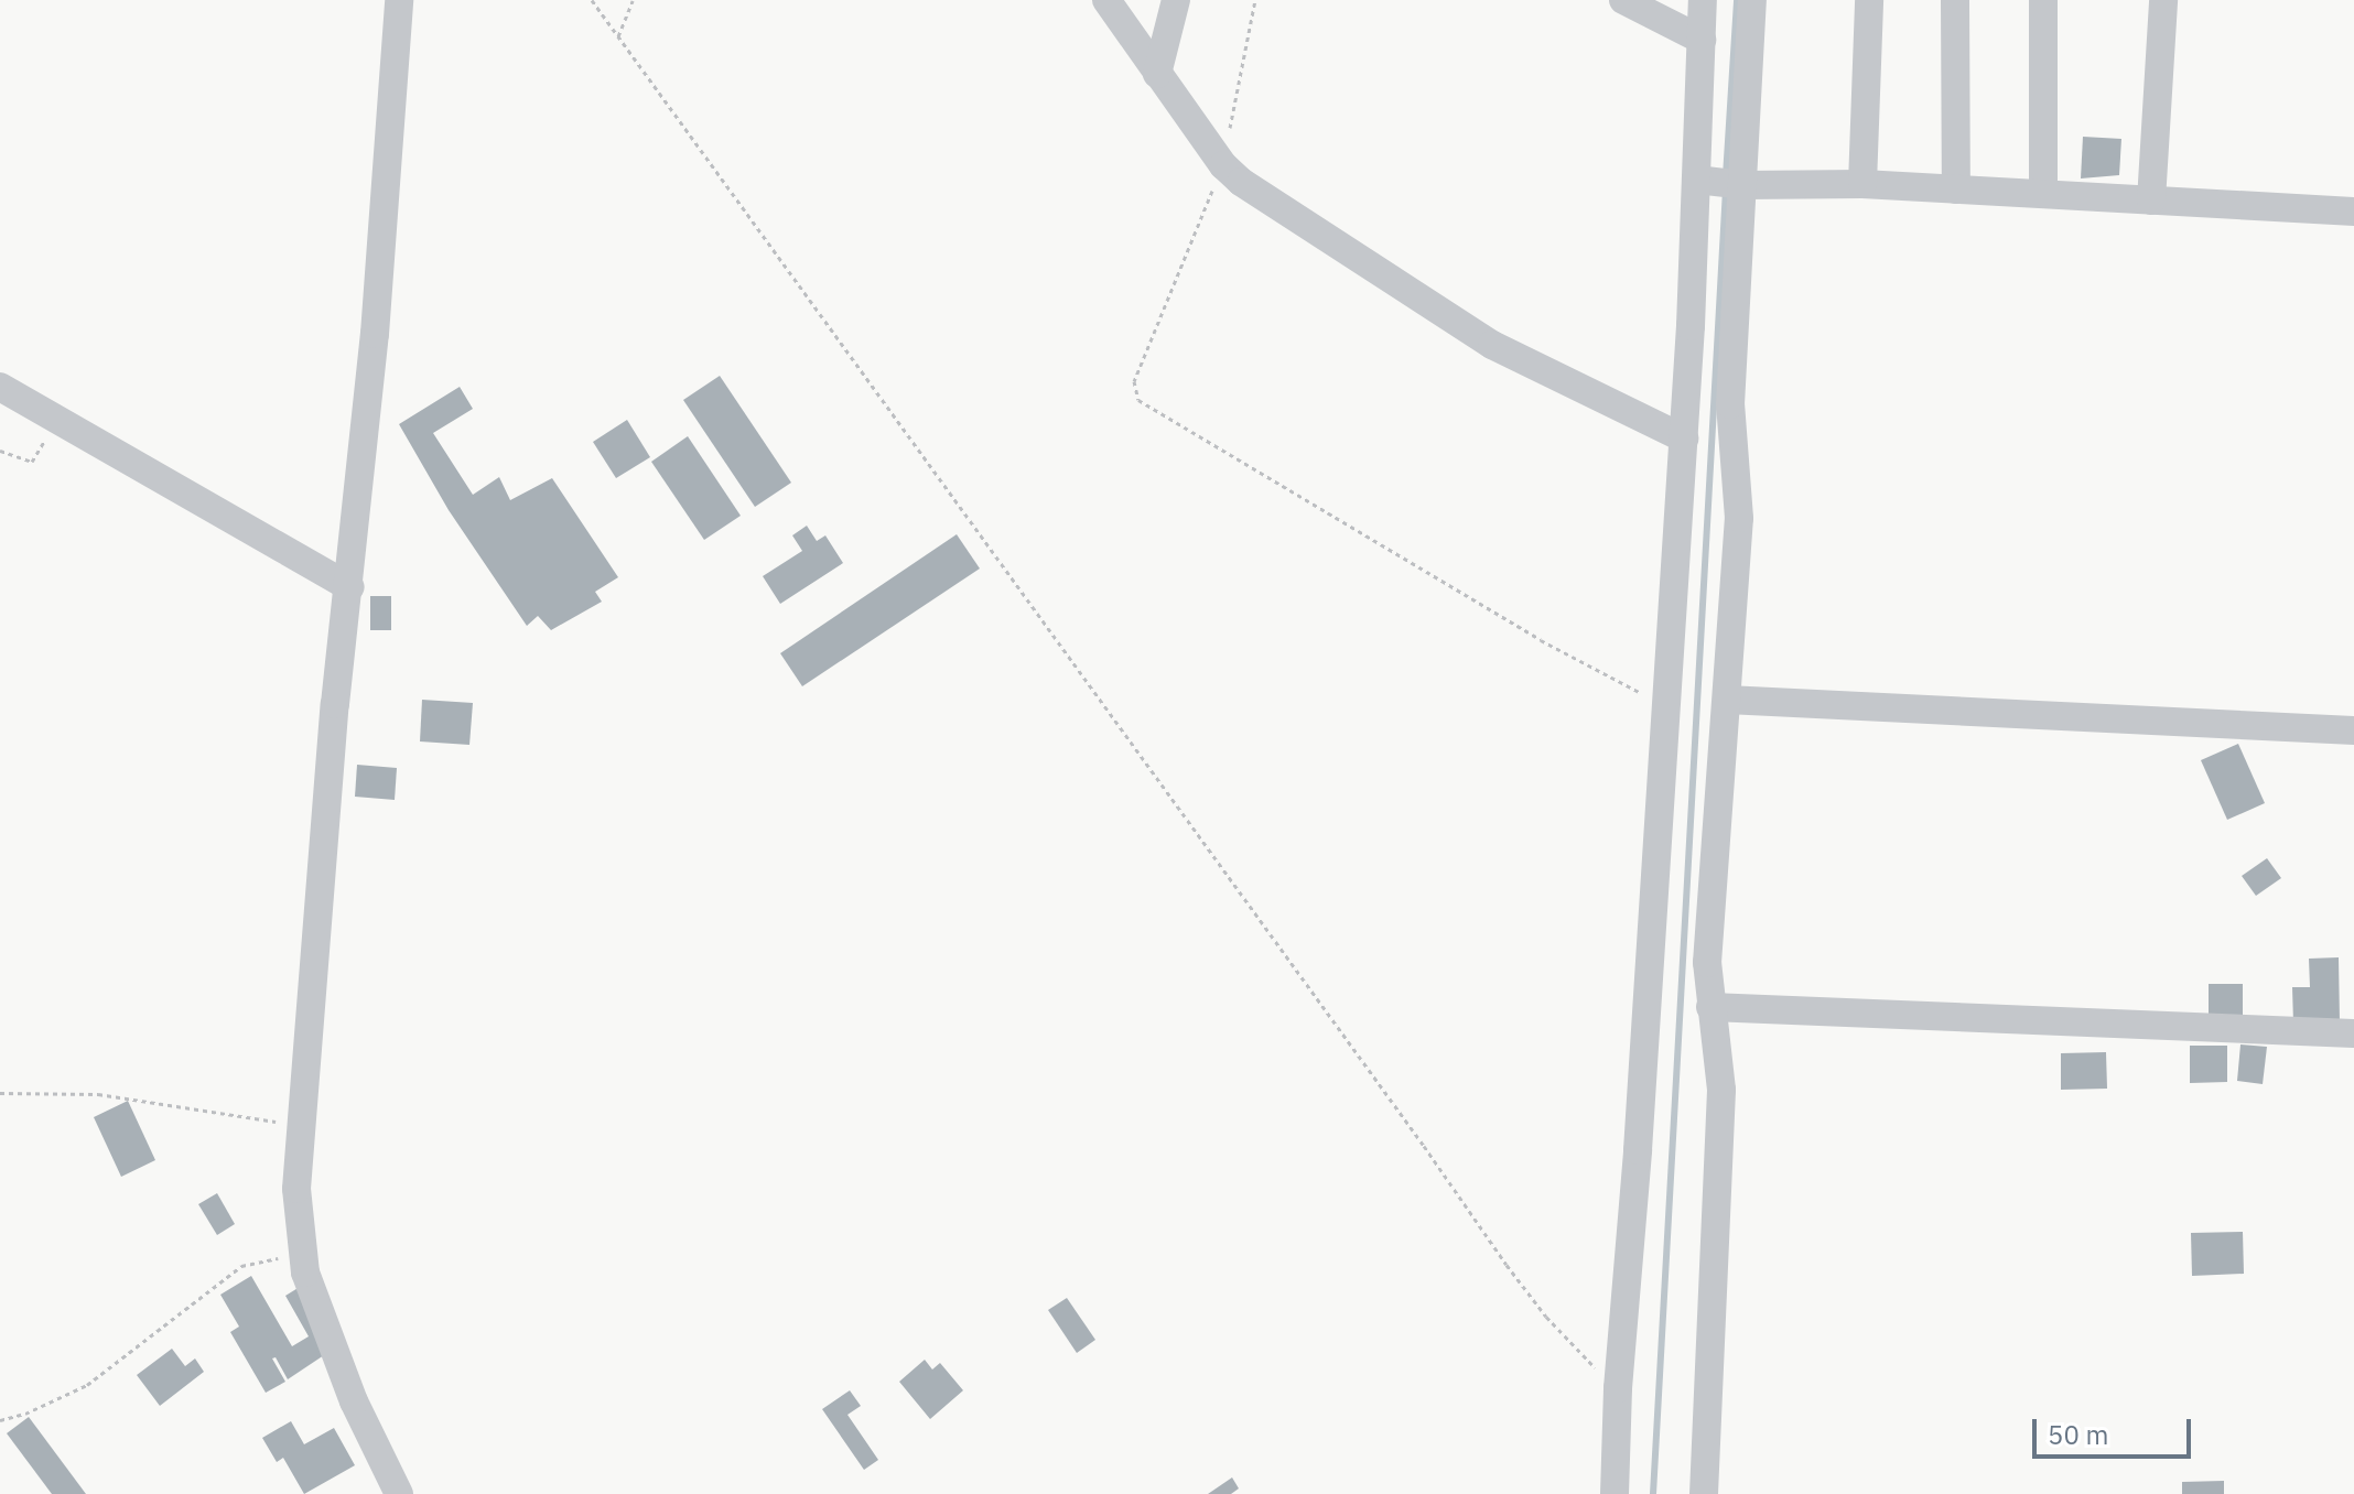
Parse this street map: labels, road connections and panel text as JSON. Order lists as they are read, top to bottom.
{
  "scale_bar": "50 m"
}
